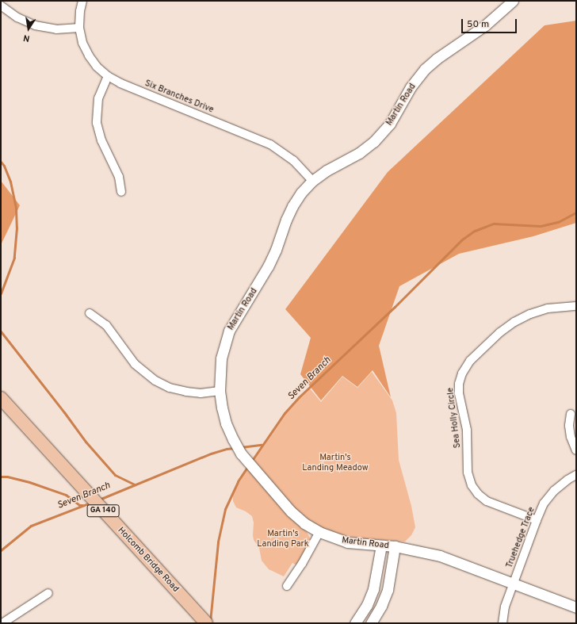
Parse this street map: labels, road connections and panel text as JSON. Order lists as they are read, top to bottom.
{
  "streets": {
    "main road": ["GA 140", "Holcomb Bridge Road"],
    "street": [
      "Six Branches Drive",
      "Martin Road",
      "Sea Holly Circle",
      "Truehedge Trace"
    ]
  },
  "crossings": [
    ["Six Branches Drive", "Martin Road"],
    ["Martin Road", "Truehedge Trace"],
    ["Sea Holly Circle", "Truehedge Trace"]
  ],
  "water": ["Seven Branch"],
  "parks": ["Martin's Landing Meadow", "Martin's Landing Park"],
  "scale_bar": "50 m",
  "north": "bottom"
}
